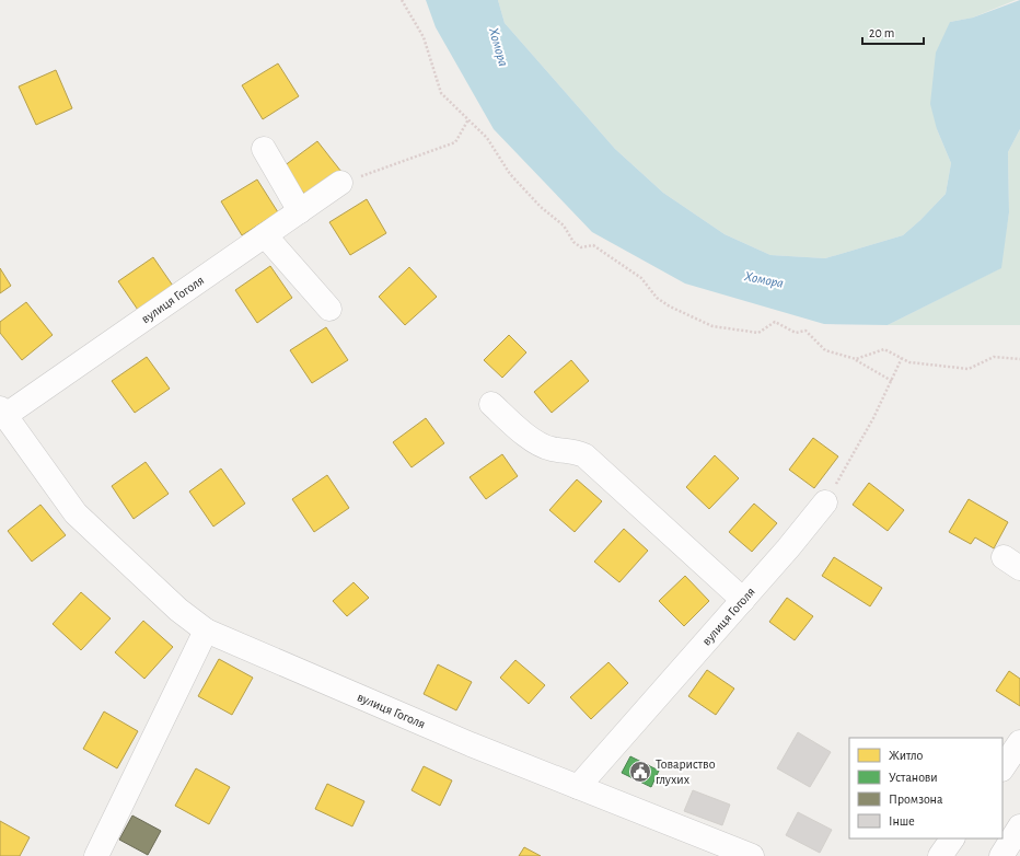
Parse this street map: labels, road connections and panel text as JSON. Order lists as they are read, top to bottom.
{
  "streets": {
    "street": ["вулиця Гоголя"]
  },
  "water": ["Хомора"],
  "places": {
    "public building": ["Товариство глухих"]
  },
  "legend": [
    "Житло",
    "Установи",
    "Промзона",
    "Інше"
  ],
  "scale_bar": "20 m"
}
